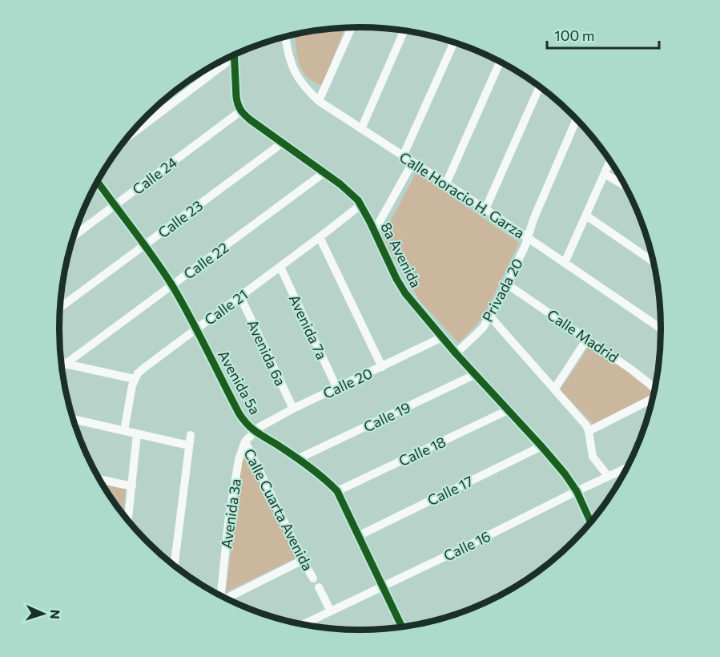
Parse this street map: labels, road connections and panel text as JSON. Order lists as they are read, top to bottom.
{
  "streets": {
    "street": [
      "Calle 24",
      "Calle Horacio H. Garza",
      "Calle 23",
      "8a Avenida",
      "Calle 22",
      "Privada 20",
      "Calle 21",
      "Avenida 7a",
      "Calle Madrid",
      "Avenida 6a",
      "Avenida 5a",
      "Calle 20",
      "Calle 19",
      "Calle 18",
      "Calle 17",
      "Calle Cuarta Avenida",
      "Avenida 3a",
      "Calle 16"
    ]
  },
  "crossings": [
    ["Calle 24", "8a Avenida"],
    ["Calle 24", "Avenida 5a"],
    ["Calle Horacio H. Garza", "Privada 20"],
    ["Calle 23", "8a Avenida"],
    ["Calle 23", "Avenida 5a"],
    ["8a Avenida", "Calle 22"],
    ["8a Avenida", "Privada 20"],
    ["8a Avenida", "Calle 21"],
    ["8a Avenida", "Calle 20"],
    ["8a Avenida", "Calle 19"],
    ["8a Avenida", "Calle 18"],
    ["8a Avenida", "Calle 17"],
    ["8a Avenida", "Calle 16"],
    ["Calle 22", "Avenida 5a"],
    ["Privada 20", "Calle Madrid"],
    ["Calle 21", "Avenida 7a"],
    ["Calle 21", "Avenida 6a"],
    ["Calle 21", "Avenida 5a"],
    ["Avenida 7a", "Calle 20"],
    ["Avenida 6a", "Calle 20"],
    ["Avenida 5a", "Calle 20"],
    ["Avenida 5a", "Calle 19"],
    ["Avenida 5a", "Calle 18"],
    ["Avenida 5a", "Calle 17"],
    ["Avenida 5a", "Avenida 3a"],
    ["Avenida 5a", "Calle 16"],
    ["Calle 20", "Avenida 3a"],
    ["Calle Cuarta Avenida", "Avenida 3a"],
    ["Calle Cuarta Avenida", "Calle 16"]
  ],
  "scale_bar": "100 m",
  "north": "right"
}
